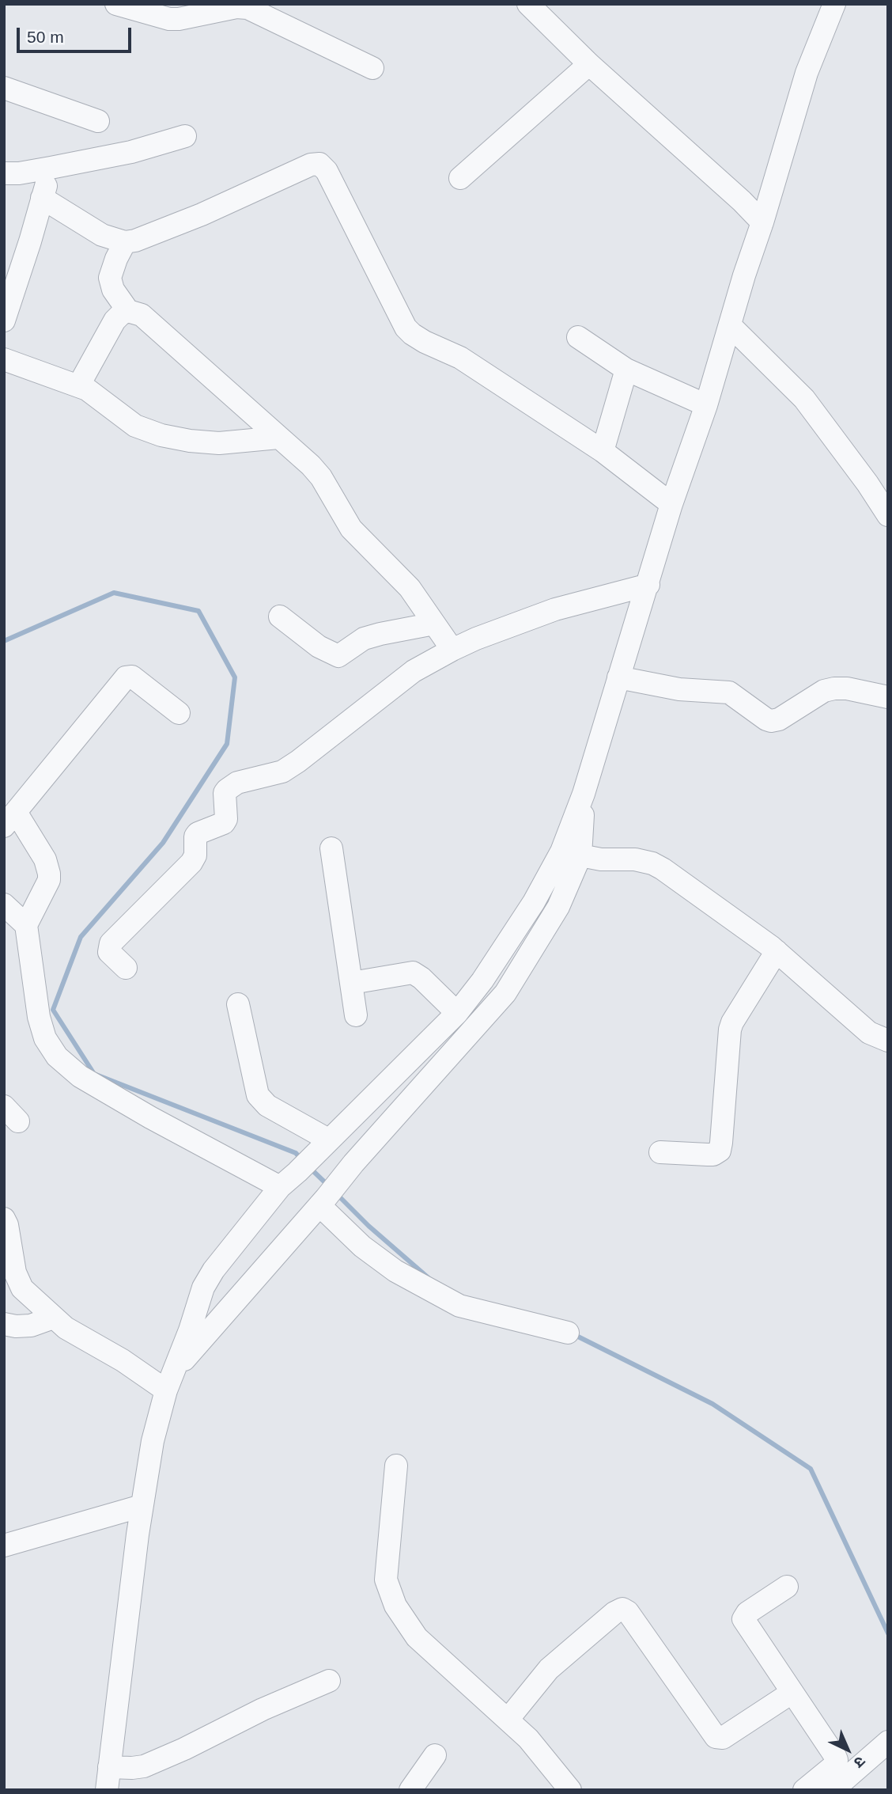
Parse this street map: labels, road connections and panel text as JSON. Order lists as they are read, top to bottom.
{
  "scale_bar": "50 m",
  "north": "bottom right"
}
